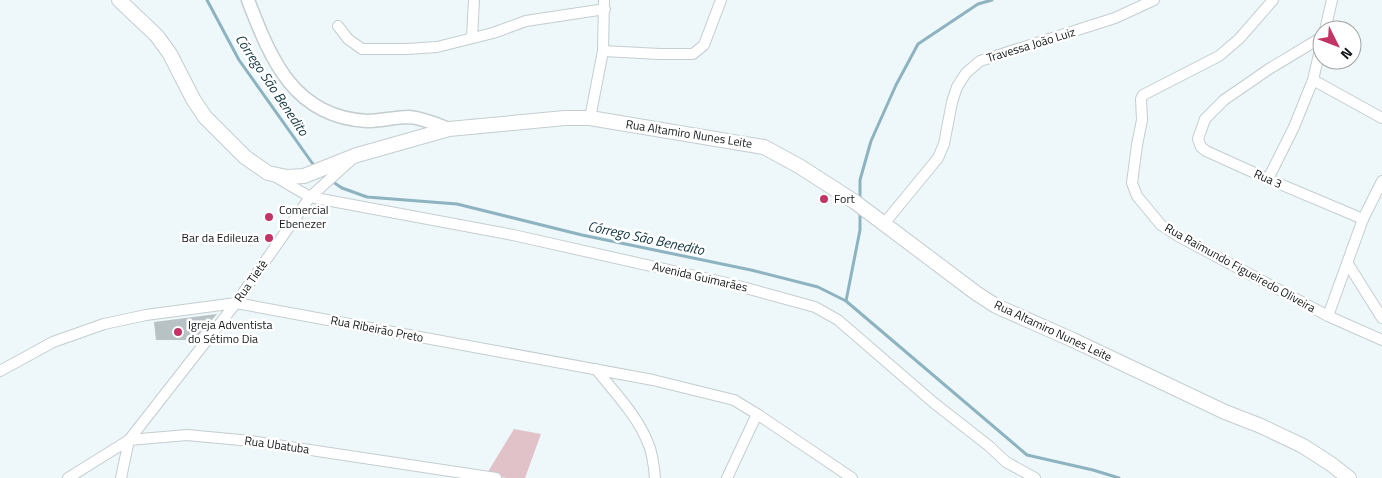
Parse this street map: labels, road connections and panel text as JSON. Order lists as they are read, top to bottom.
{
  "streets": {
    "main road": ["Rua Altamiro Nunes Leite"],
    "street": [
      "Travessa João Luiz",
      "Rua 3",
      "Rua Raimundo Figueiredo Oliveira",
      "Avenida Guimarães",
      "Rua Tietê",
      "Rua Ribeirão Preto",
      "Rua Ubatuba"
    ]
  },
  "crossings": [
    ["Travessa João Luiz", "Rua Altamiro Nunes Leite"],
    ["Rua Altamiro Nunes Leite", "Rua Tietê"],
    ["Avenida Guimarães", "Rua Tietê"],
    ["Rua Tietê", "Rua Ribeirão Preto"],
    ["Rua Tietê", "Rua Ubatuba"]
  ],
  "water": ["Córrego São Benedito"],
  "places": [
    "Fort",
    "Comercial Ebenezer",
    "Bar da Edileuza",
    "Igreja Adventista do Sétimo Dia"
  ],
  "north": "bottom right"
}
